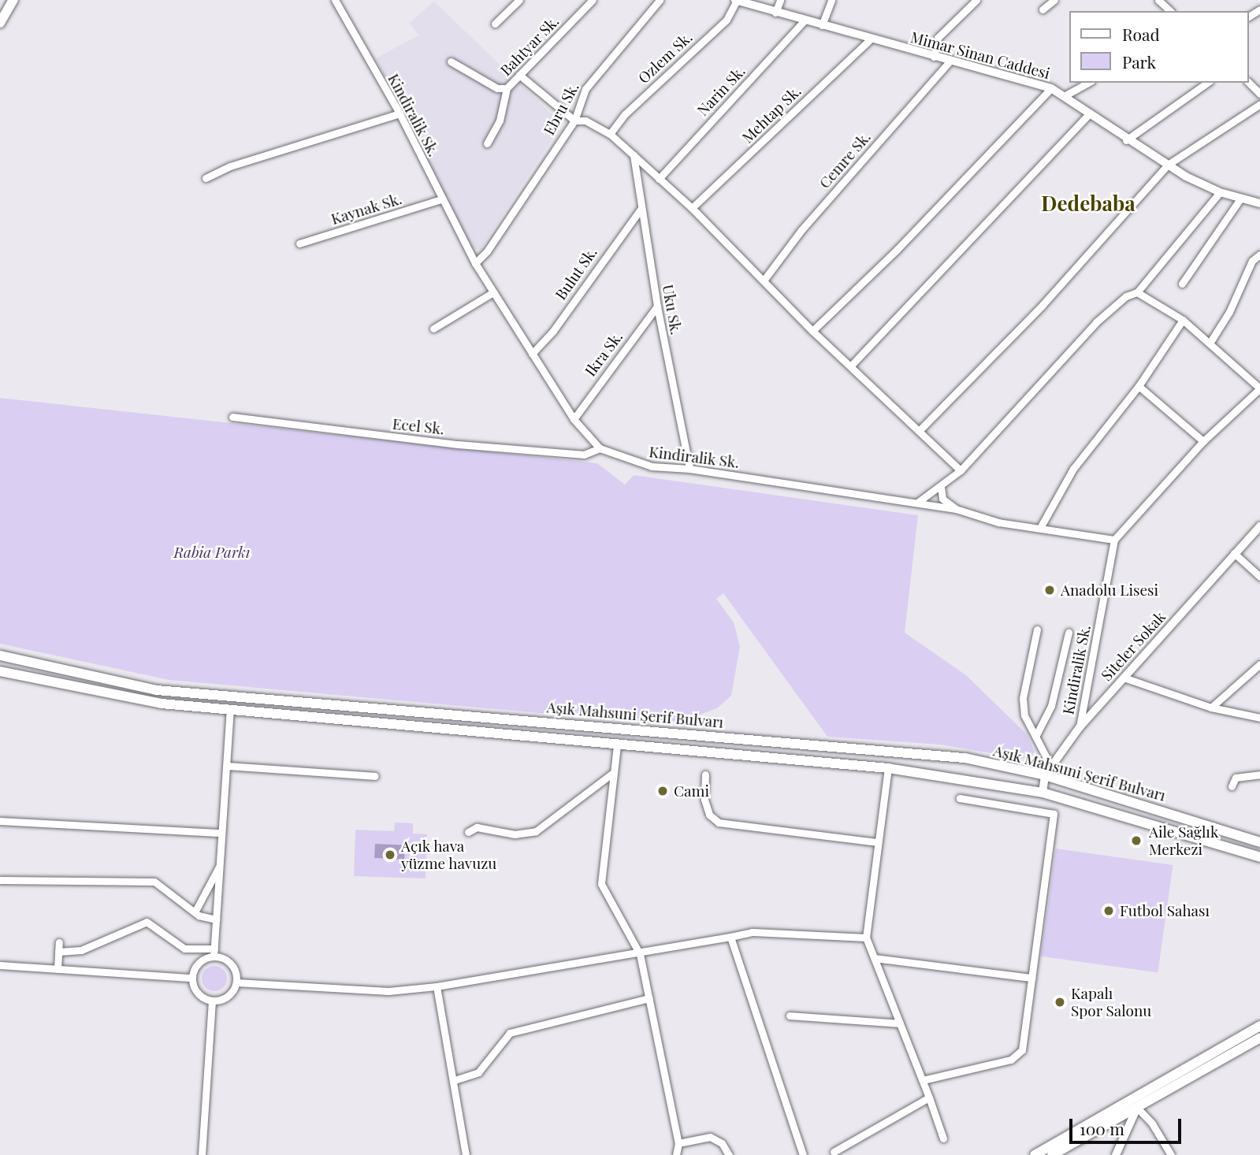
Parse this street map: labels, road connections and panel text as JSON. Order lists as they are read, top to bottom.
{
  "streets": {
    "main road": ["Aşık Mahsuni Şerif Bulvarı"],
    "street": [
      "Bahtyar Sk.",
      "Mimar Sinan Caddesi",
      "Ozlem Sk.",
      "Narin Sk.",
      "Ebru Sk.",
      "Mehtap Sk.",
      "Kindiralik Sk.",
      "Cemre Sk.",
      "Kaynak Sk.",
      "Bulut Sk.",
      "Uku Sk.",
      "Ikra Sk.",
      "Ecel Sk.",
      "Siteler Sokak"
    ]
  },
  "crossings": [
    ["Mimar Sinan Caddesi", "Ozlem Sk."],
    ["Mimar Sinan Caddesi", "Narin Sk."],
    ["Mimar Sinan Caddesi", "Mehtap Sk."],
    ["Mimar Sinan Caddesi", "Cemre Sk."],
    ["Ebru Sk.", "Kindiralik Sk."],
    ["Kindiralik Sk.", "Kaynak Sk."],
    ["Kindiralik Sk.", "Bulut Sk."],
    ["Kindiralik Sk.", "Uku Sk."],
    ["Kindiralik Sk.", "Ikra Sk."],
    ["Kindiralik Sk.", "Ecel Sk."],
    ["Kindiralik Sk.", "Siteler Sokak"],
    ["Bulut Sk.", "Uku Sk."],
    ["Uku Sk.", "Ikra Sk."],
    ["Siteler Sokak", "Aşık Mahsuni Şerif Bulvarı"]
  ],
  "districts": ["Dedebaba"],
  "parks": ["Rabia Parkı"],
  "places": [
    "Anadolu Lisesi",
    "Cami",
    "Aile Sağlık Merkezi",
    "Açık hava yüzme havuzu",
    "Futbol Sahası",
    "Kapalı Spor Salonu"
  ],
  "legend": ["Road", "Park"],
  "scale_bar": "100 m"
}
